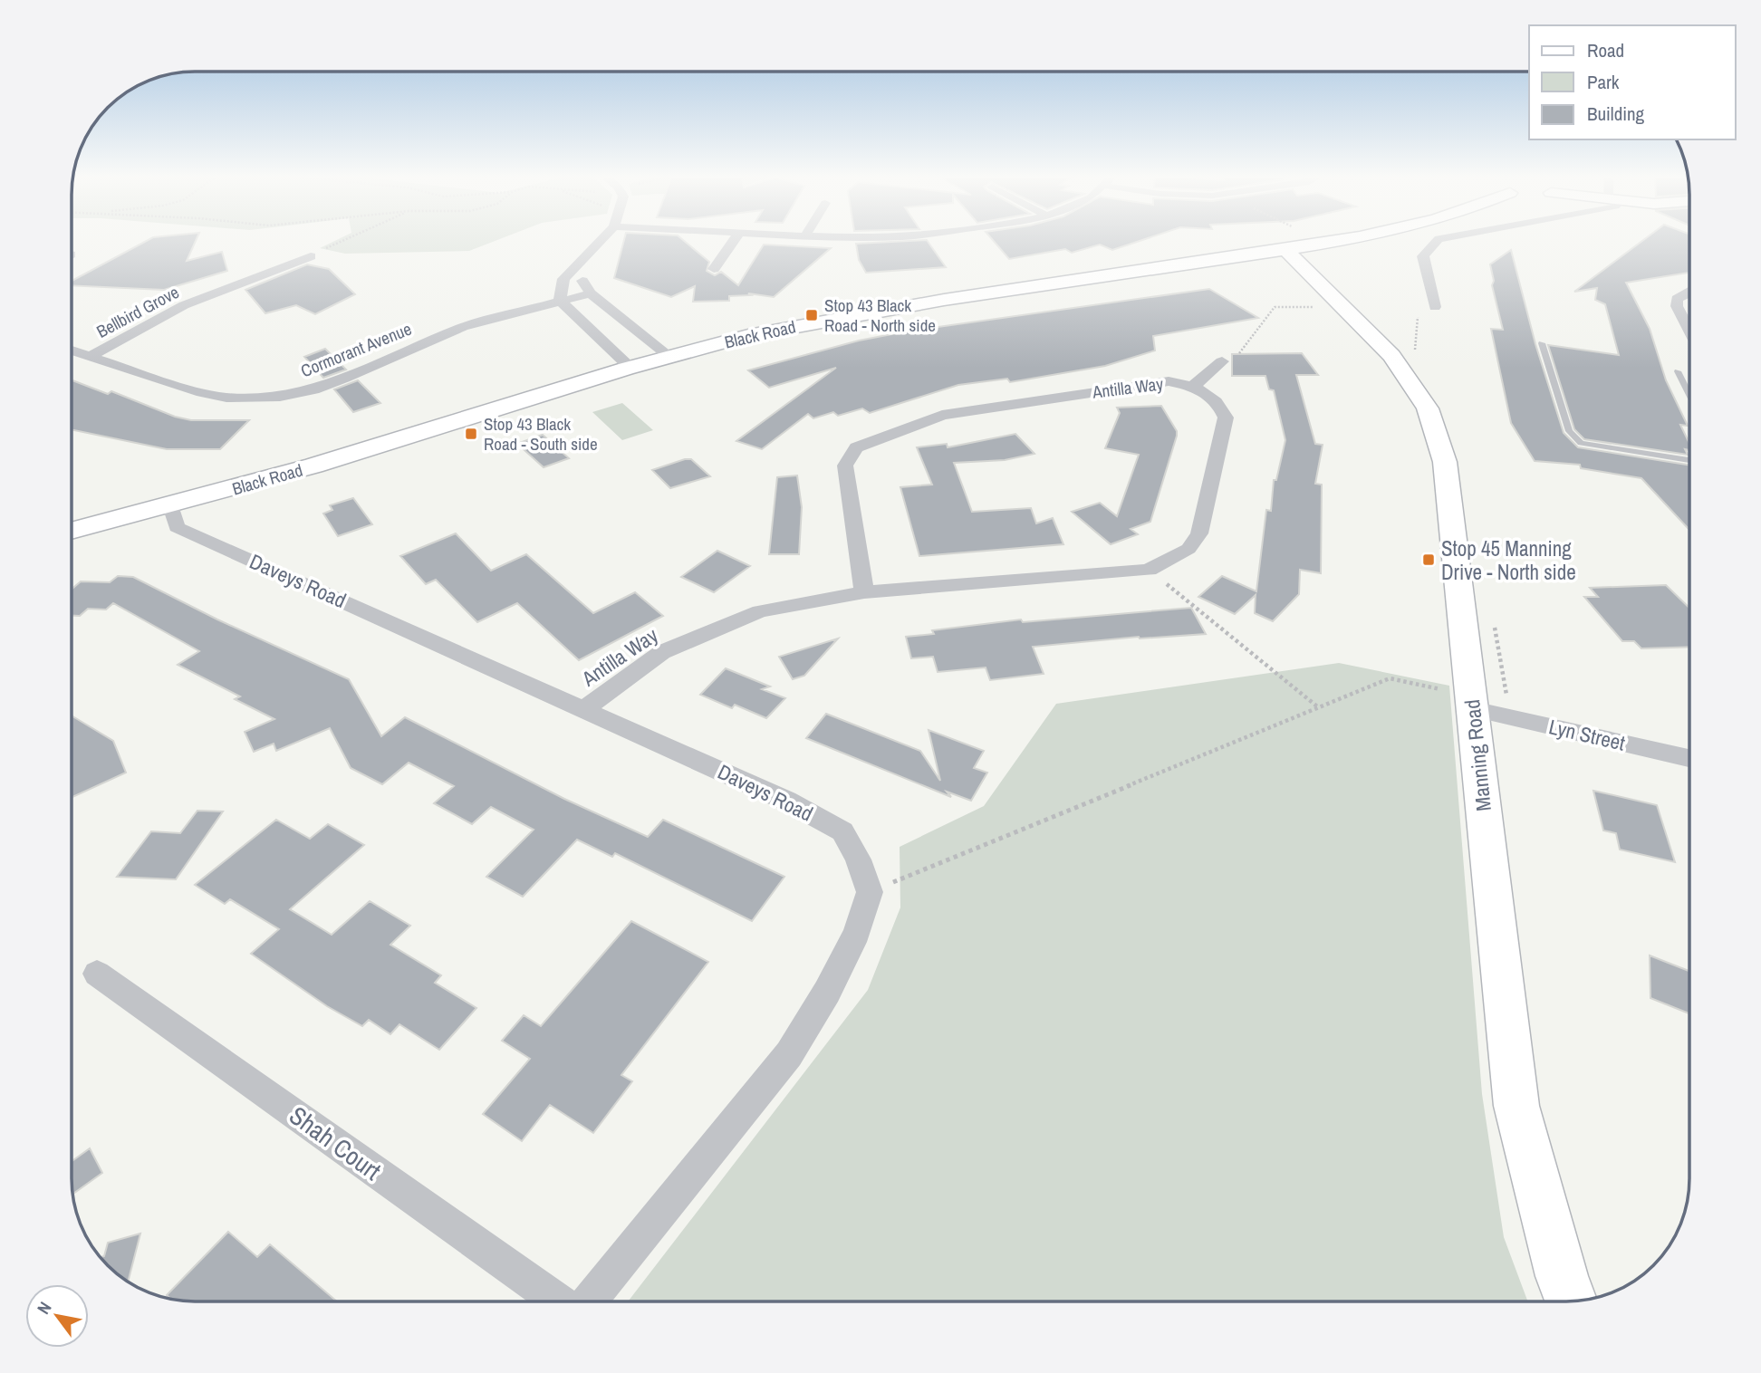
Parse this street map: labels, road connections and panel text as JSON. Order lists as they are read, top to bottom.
{
  "streets": {
    "main road": ["Black Road", "Manning Road"],
    "street": [
      "Bellbird Grove",
      "Cormorant Avenue",
      "Antilla Way",
      "Daveys Road",
      "Lyn Street",
      "Shah Court"
    ]
  },
  "crossings": [
    ["Bellbird Grove", "Cormorant Avenue"],
    ["Black Road", "Daveys Road"],
    ["Black Road", "Manning Road"],
    ["Antilla Way", "Daveys Road"],
    ["Lyn Street", "Manning Road"]
  ],
  "places": {
    "transit": ["Stop 43 Black Road - North side", "Stop 43 Black Road - South side", "Stop 45 Manning Drive - North side"]
  },
  "legend": ["Road", "Park", "Building"],
  "north": "top left"
}
